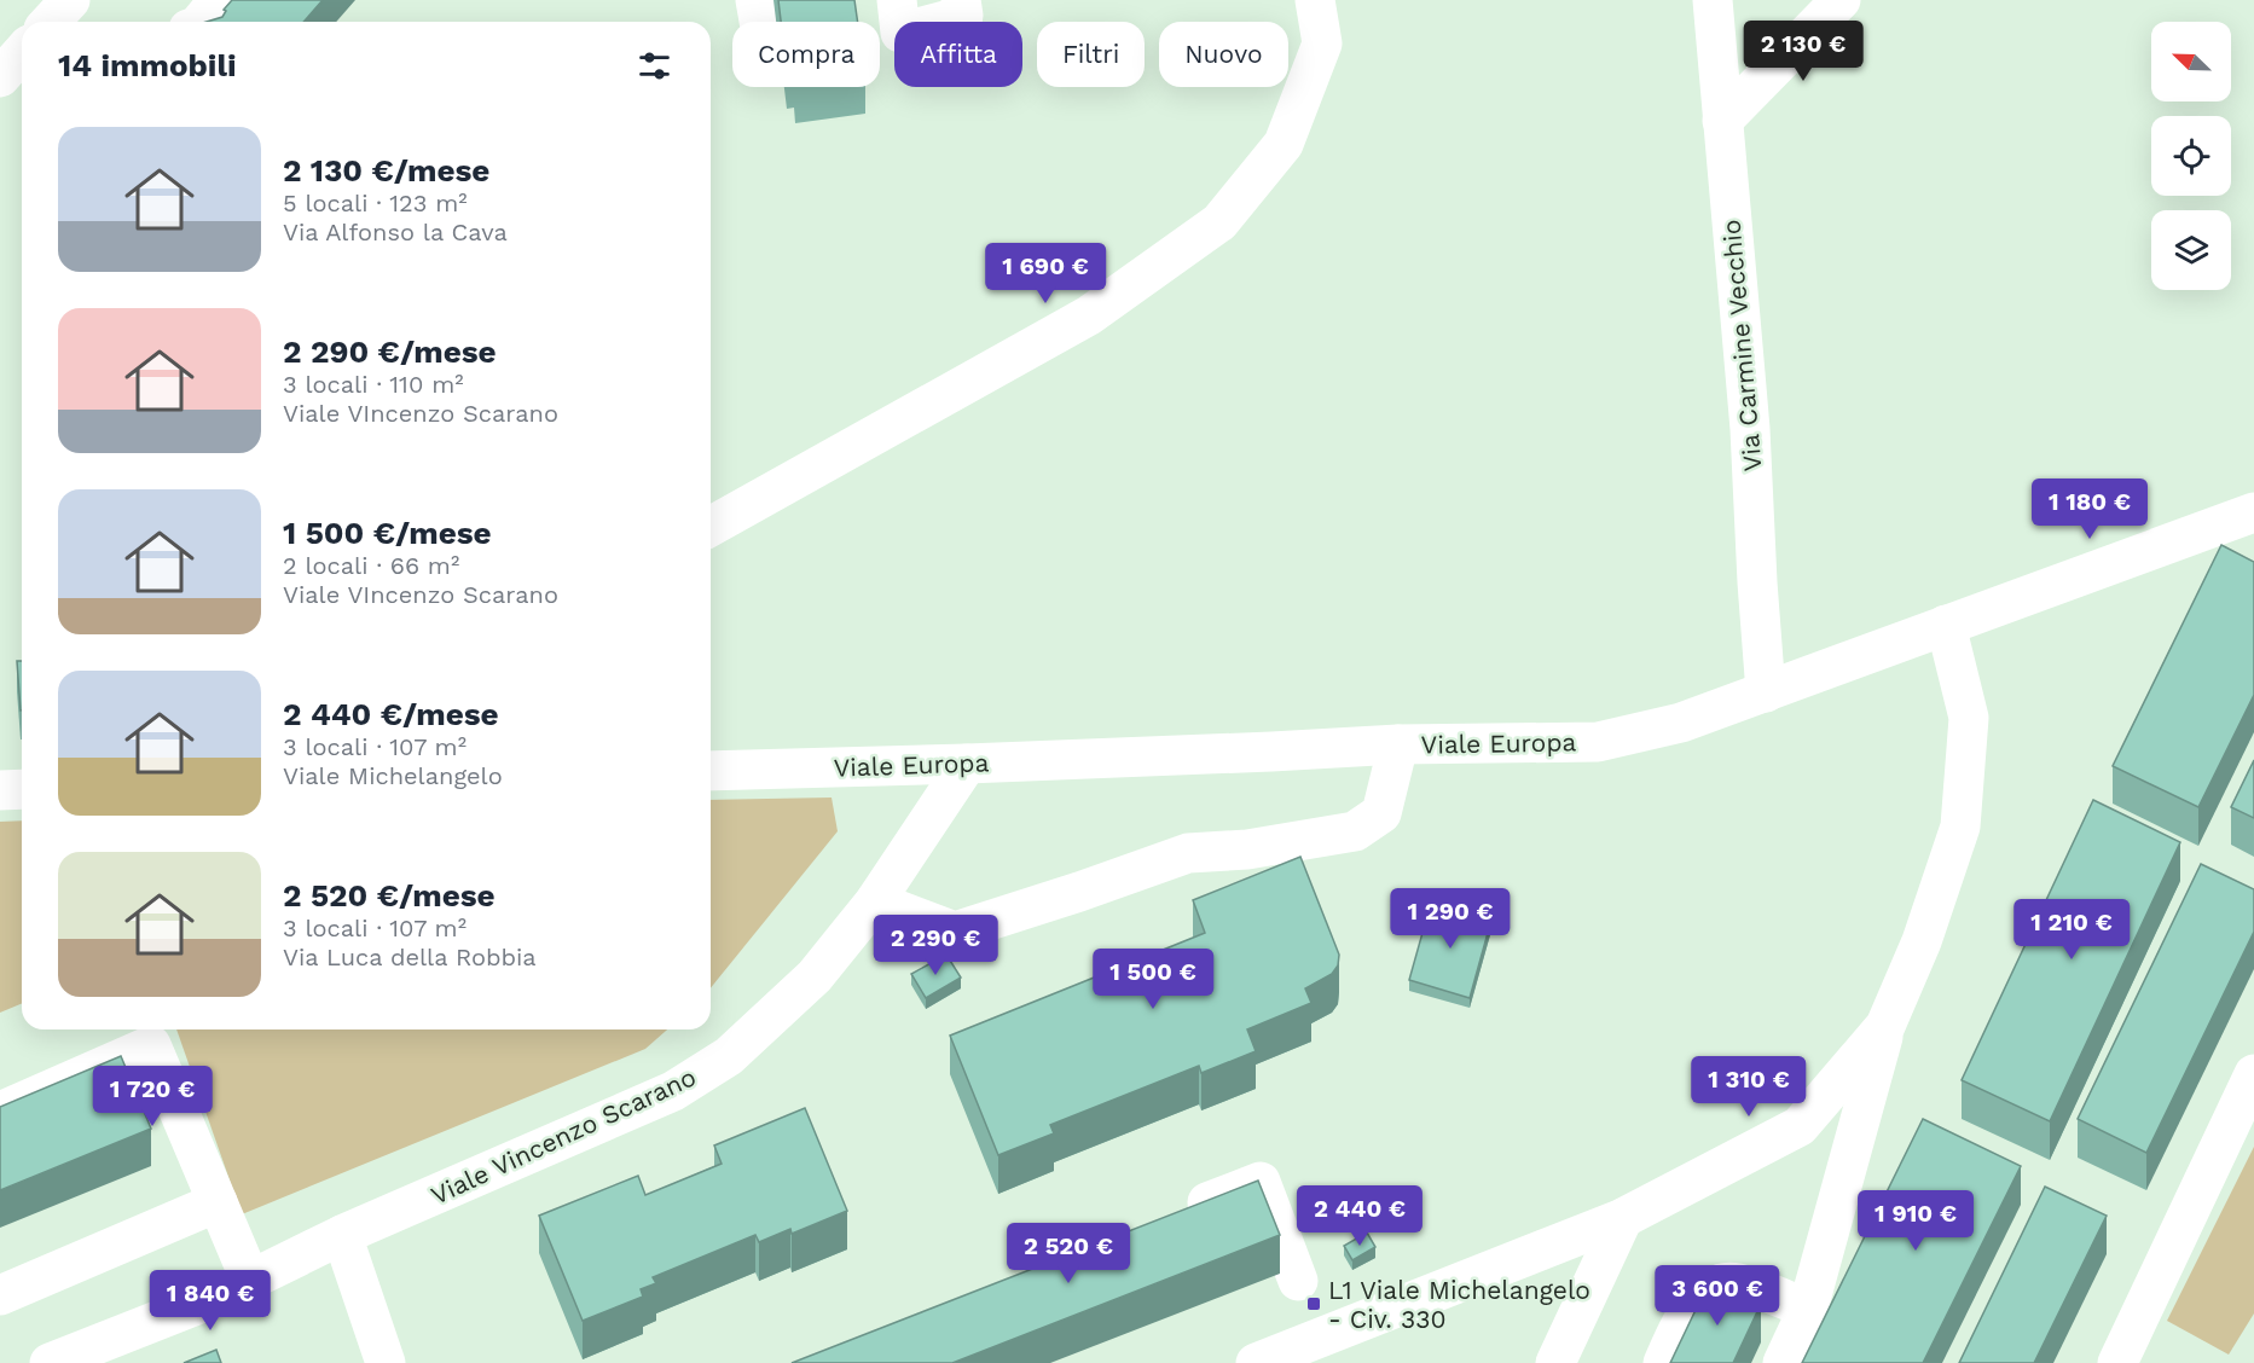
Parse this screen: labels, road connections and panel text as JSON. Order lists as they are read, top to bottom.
{
  "streets": {
    "street": ["Via Carmine Vecchio", "Viale Europa", "Viale Vincenzo Scarano"]
  },
  "crossings": [
    ["Via Carmine Vecchio", "Viale Europa"],
    ["Viale Europa", "Viale Vincenzo Scarano"]
  ],
  "places": {
    "transit": ["L1 Viale Michelangelo - Civ. 330"]
  },
  "north": "top left",
  "page": {
    "price": [
      "2 130 €",
      "1 690 €",
      "1 180 €",
      "1 290 €",
      "1 210 €",
      "2 290 €",
      "1 500 €",
      "1 310 €",
      "1 720 €",
      "2 440 €",
      "1 910 €",
      "2 520 €",
      "3 600 €",
      "1 840 €"
    ],
    "chip": [
      "Compra",
      "Affitta",
      "Filtri",
      "Nuovo"
    ],
    "heading": "14 immobili",
    "list": [
      {
        "name": "2 130 €/mese",
        "note": "5 locali · 123 m² · Via Alfonso la Cava"
      },
      {
        "name": "2 290 €/mese",
        "note": "3 locali · 110 m² · Viale VIncenzo Scarano"
      },
      {
        "name": "1 500 €/mese",
        "note": "2 locali · 66 m² · Viale VIncenzo Scarano"
      },
      {
        "name": "2 440 €/mese",
        "note": "3 locali · 107 m² · Viale Michelangelo"
      },
      {
        "name": "2 520 €/mese",
        "note": "3 locali · 107 m² · Via Luca della Robbia"
      }
    ]
  }
}
